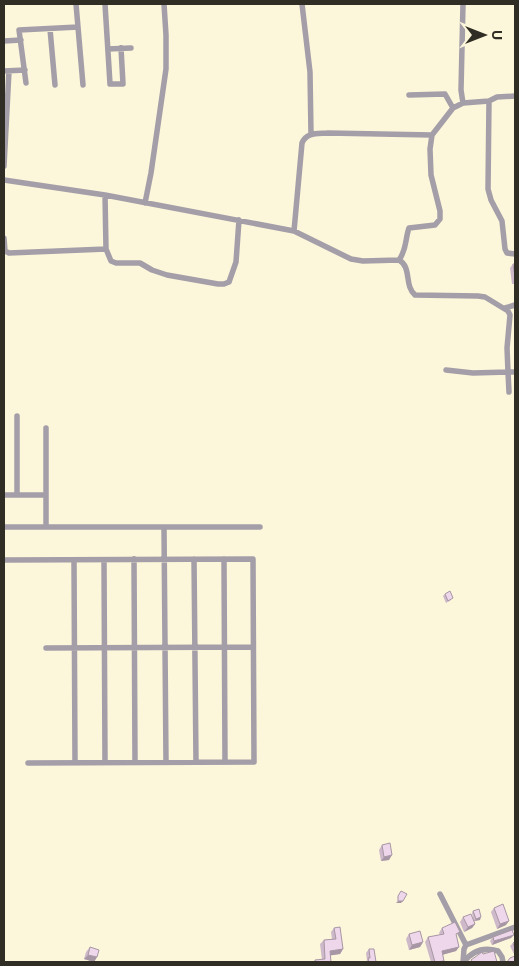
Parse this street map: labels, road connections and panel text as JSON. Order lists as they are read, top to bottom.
{
  "north": "right"
}
